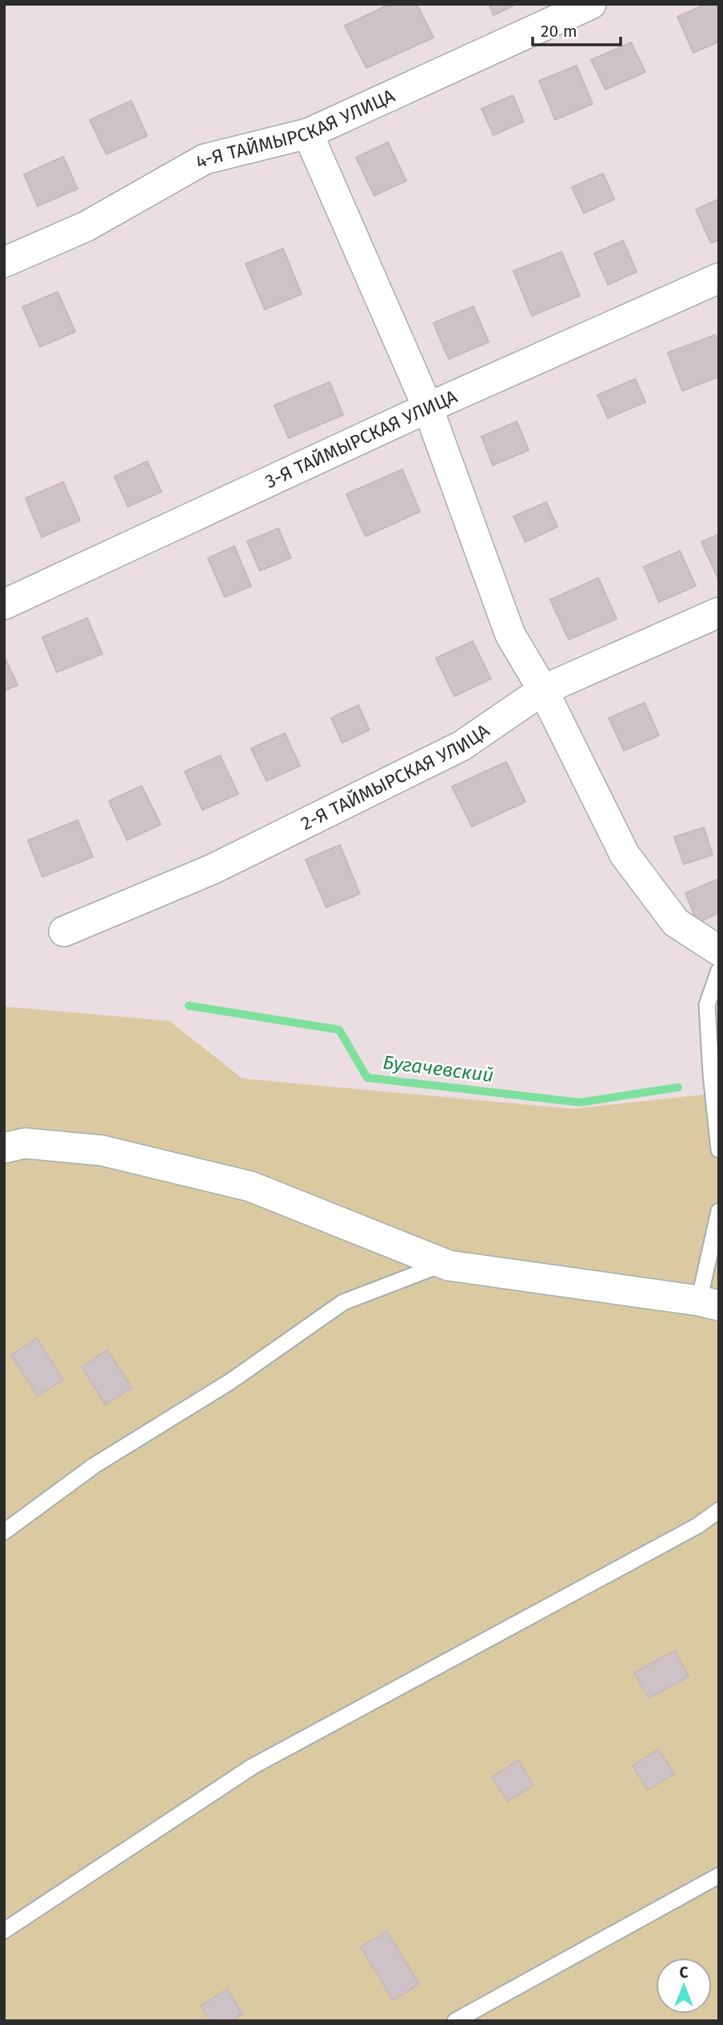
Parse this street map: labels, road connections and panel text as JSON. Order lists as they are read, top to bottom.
{
  "streets": {
    "street": ["4-Я ТАЙМЫРСКАЯ УЛИЦА", "3-Я ТАЙМЫРСКАЯ УЛИЦА", "2-Я ТАЙМЫРСКАЯ УЛИЦА"]
  },
  "water": ["Бугачевский"],
  "scale_bar": "20 m",
  "north": "top"
}
